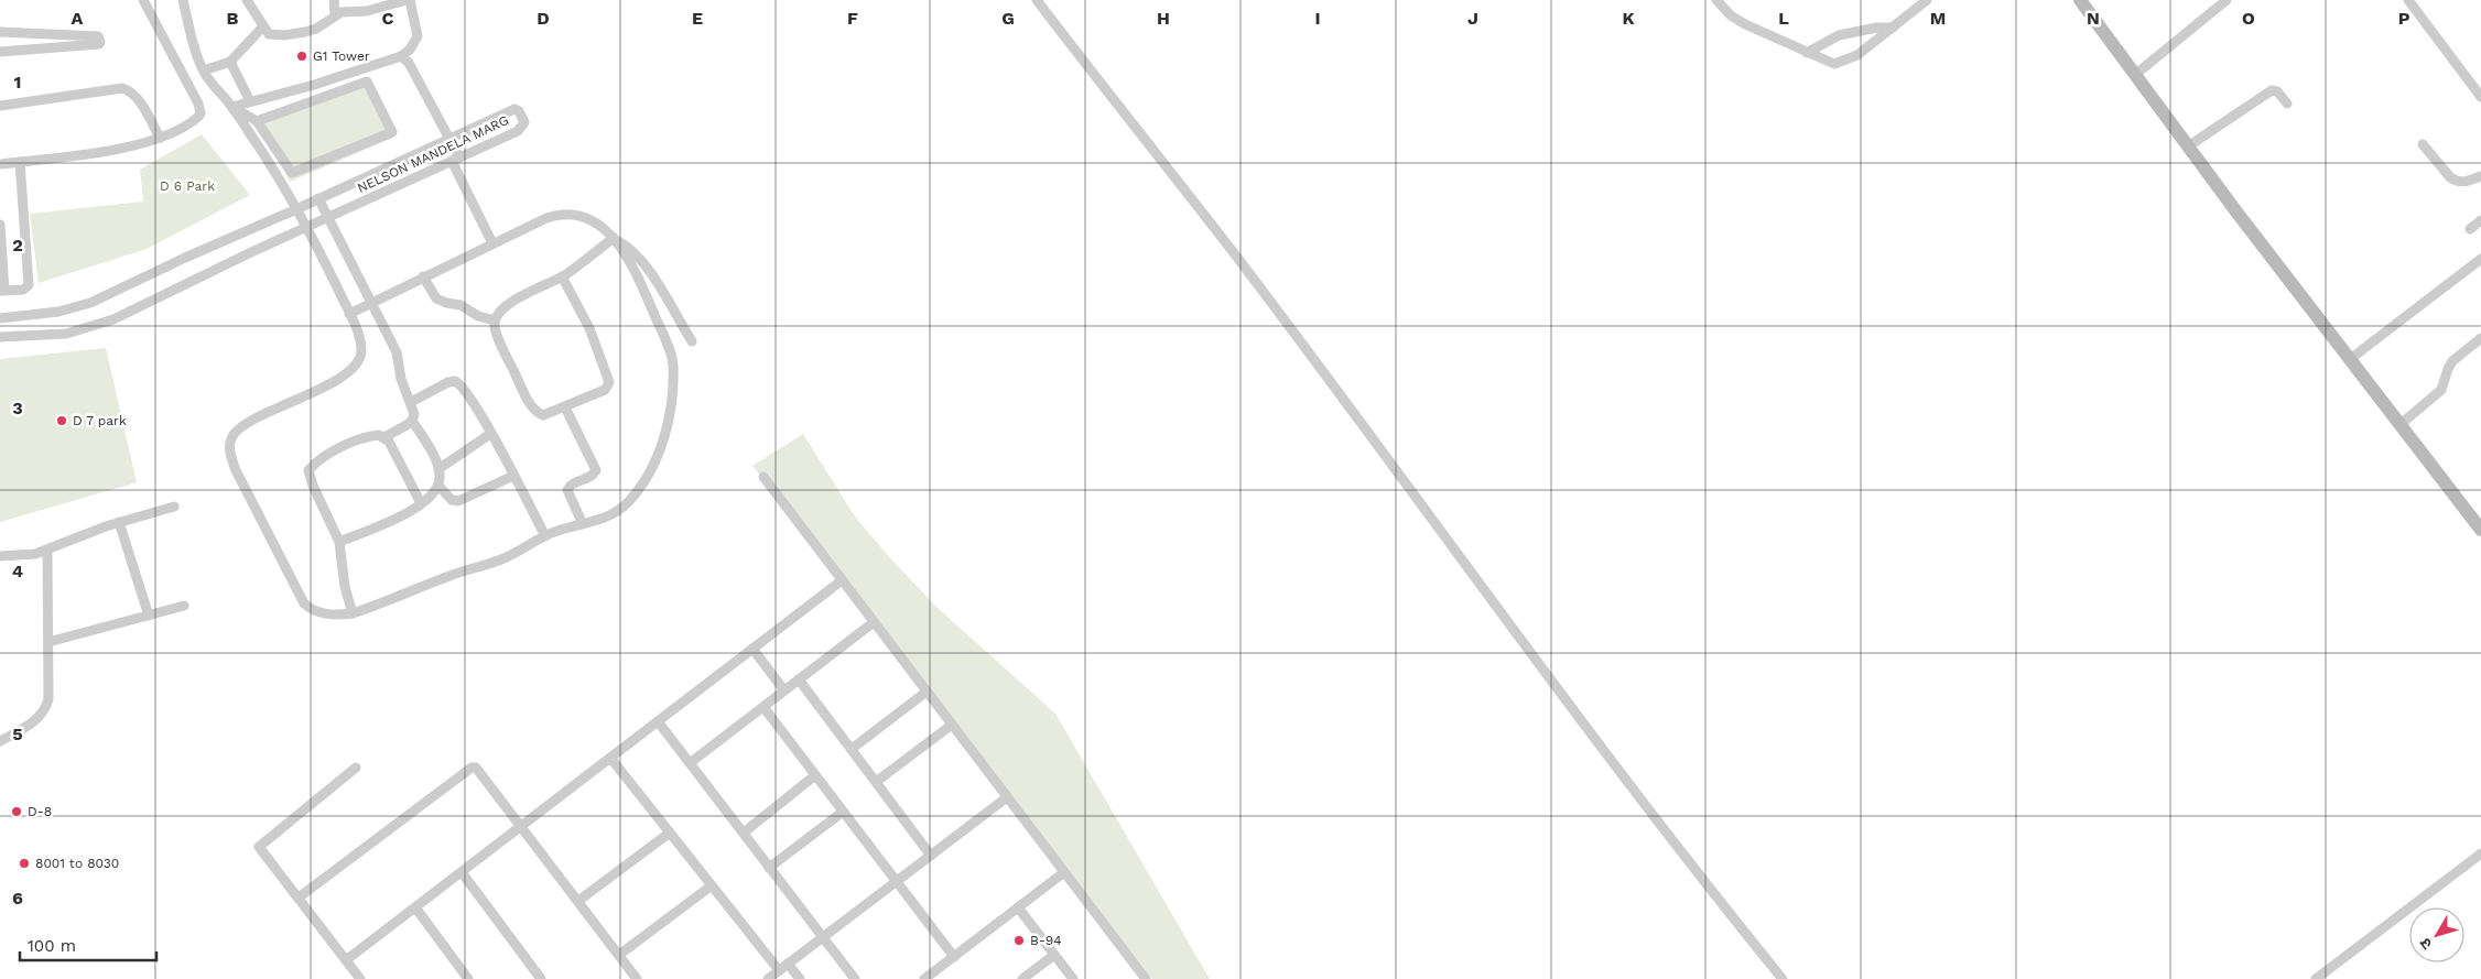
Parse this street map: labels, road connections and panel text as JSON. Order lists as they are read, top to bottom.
{
  "streets": {
    "street": ["NELSON MANDELA MARG"]
  },
  "parks": ["D 6 Park"],
  "places": [
    "G1 Tower",
    "D 7 park",
    "D-8",
    "8001 to 8030",
    "B-94"
  ],
  "scale_bar": "100 m",
  "north": "bottom left",
  "grid": {
    "columns": [
      "A",
      "B",
      "C",
      "D",
      "E",
      "F",
      "G",
      "H",
      "I",
      "J",
      "K",
      "L",
      "M",
      "N",
      "O",
      "P"
    ],
    "rows": [
      "1",
      "2",
      "3",
      "4",
      "5",
      "6"
    ]
  }
}
